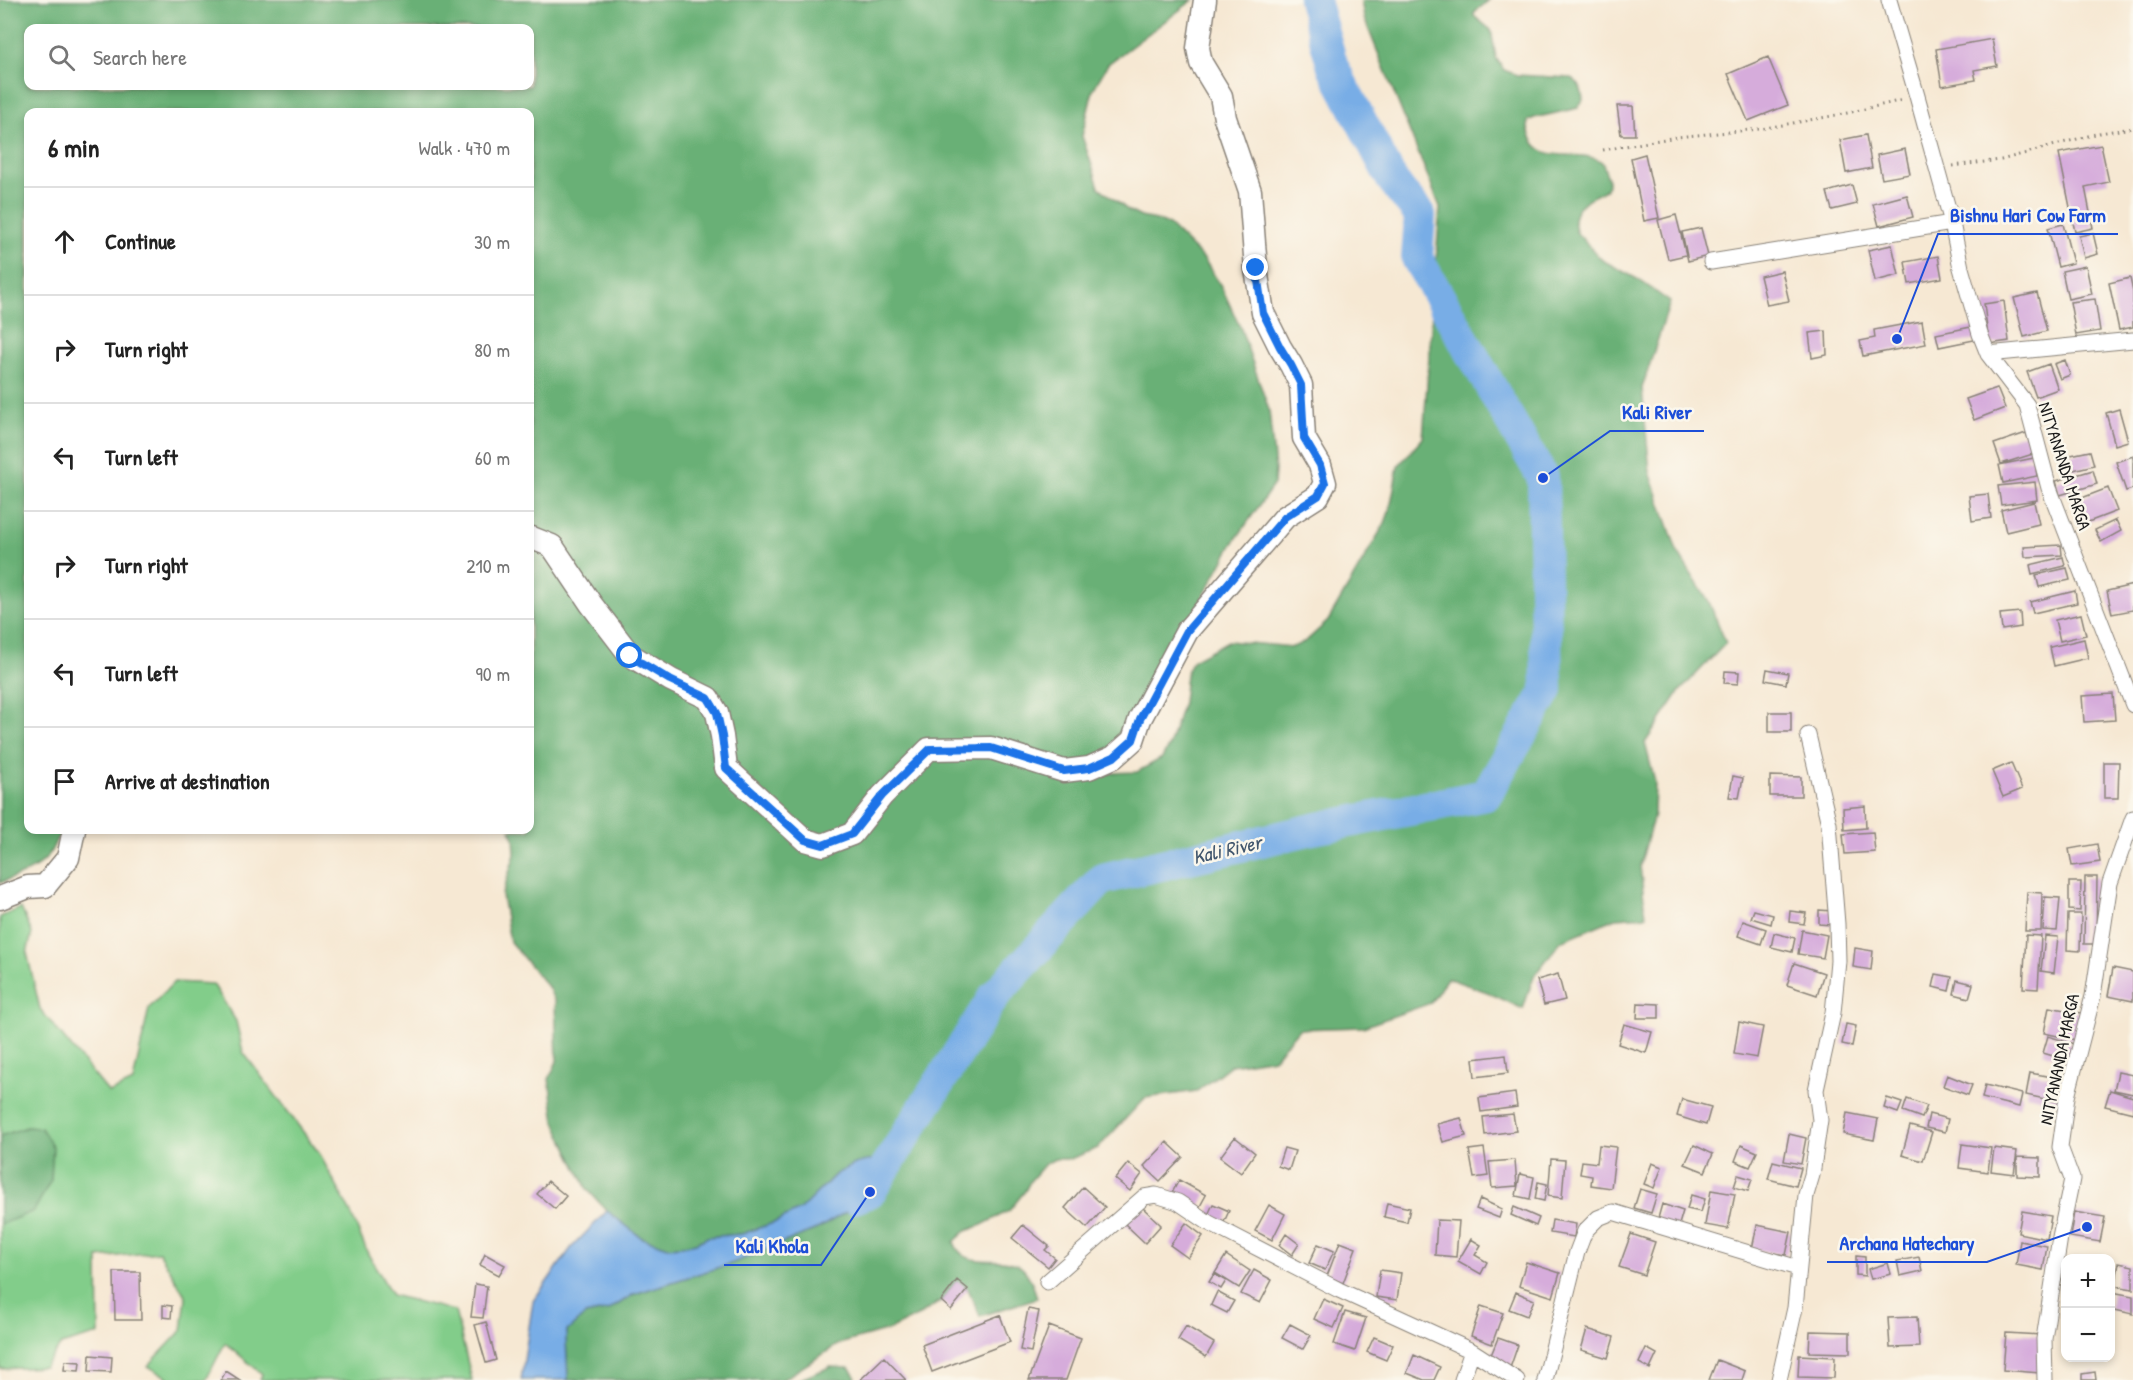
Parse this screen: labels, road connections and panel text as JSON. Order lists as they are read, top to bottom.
{
  "streets": {
    "street": ["NITYANANDA MARGA"]
  },
  "water": ["Kali River"],
  "places": [
    "Bishnu Hari Cow Farm",
    "Kali River",
    "Kali Khola",
    "Archana Hatechary"
  ],
  "page": {
    "search": "Search here",
    "heading": ["6 min", "Walk · 470 m"],
    "list": [
      ["Continue", "30 m"],
      ["Turn right", "80 m"],
      ["Turn left", "60 m"],
      ["Turn right", "210 m"],
      ["Turn left", "90 m"],
      "Arrive at destination"
    ],
    "map_buttons": ["+", "−"]
  }
}
